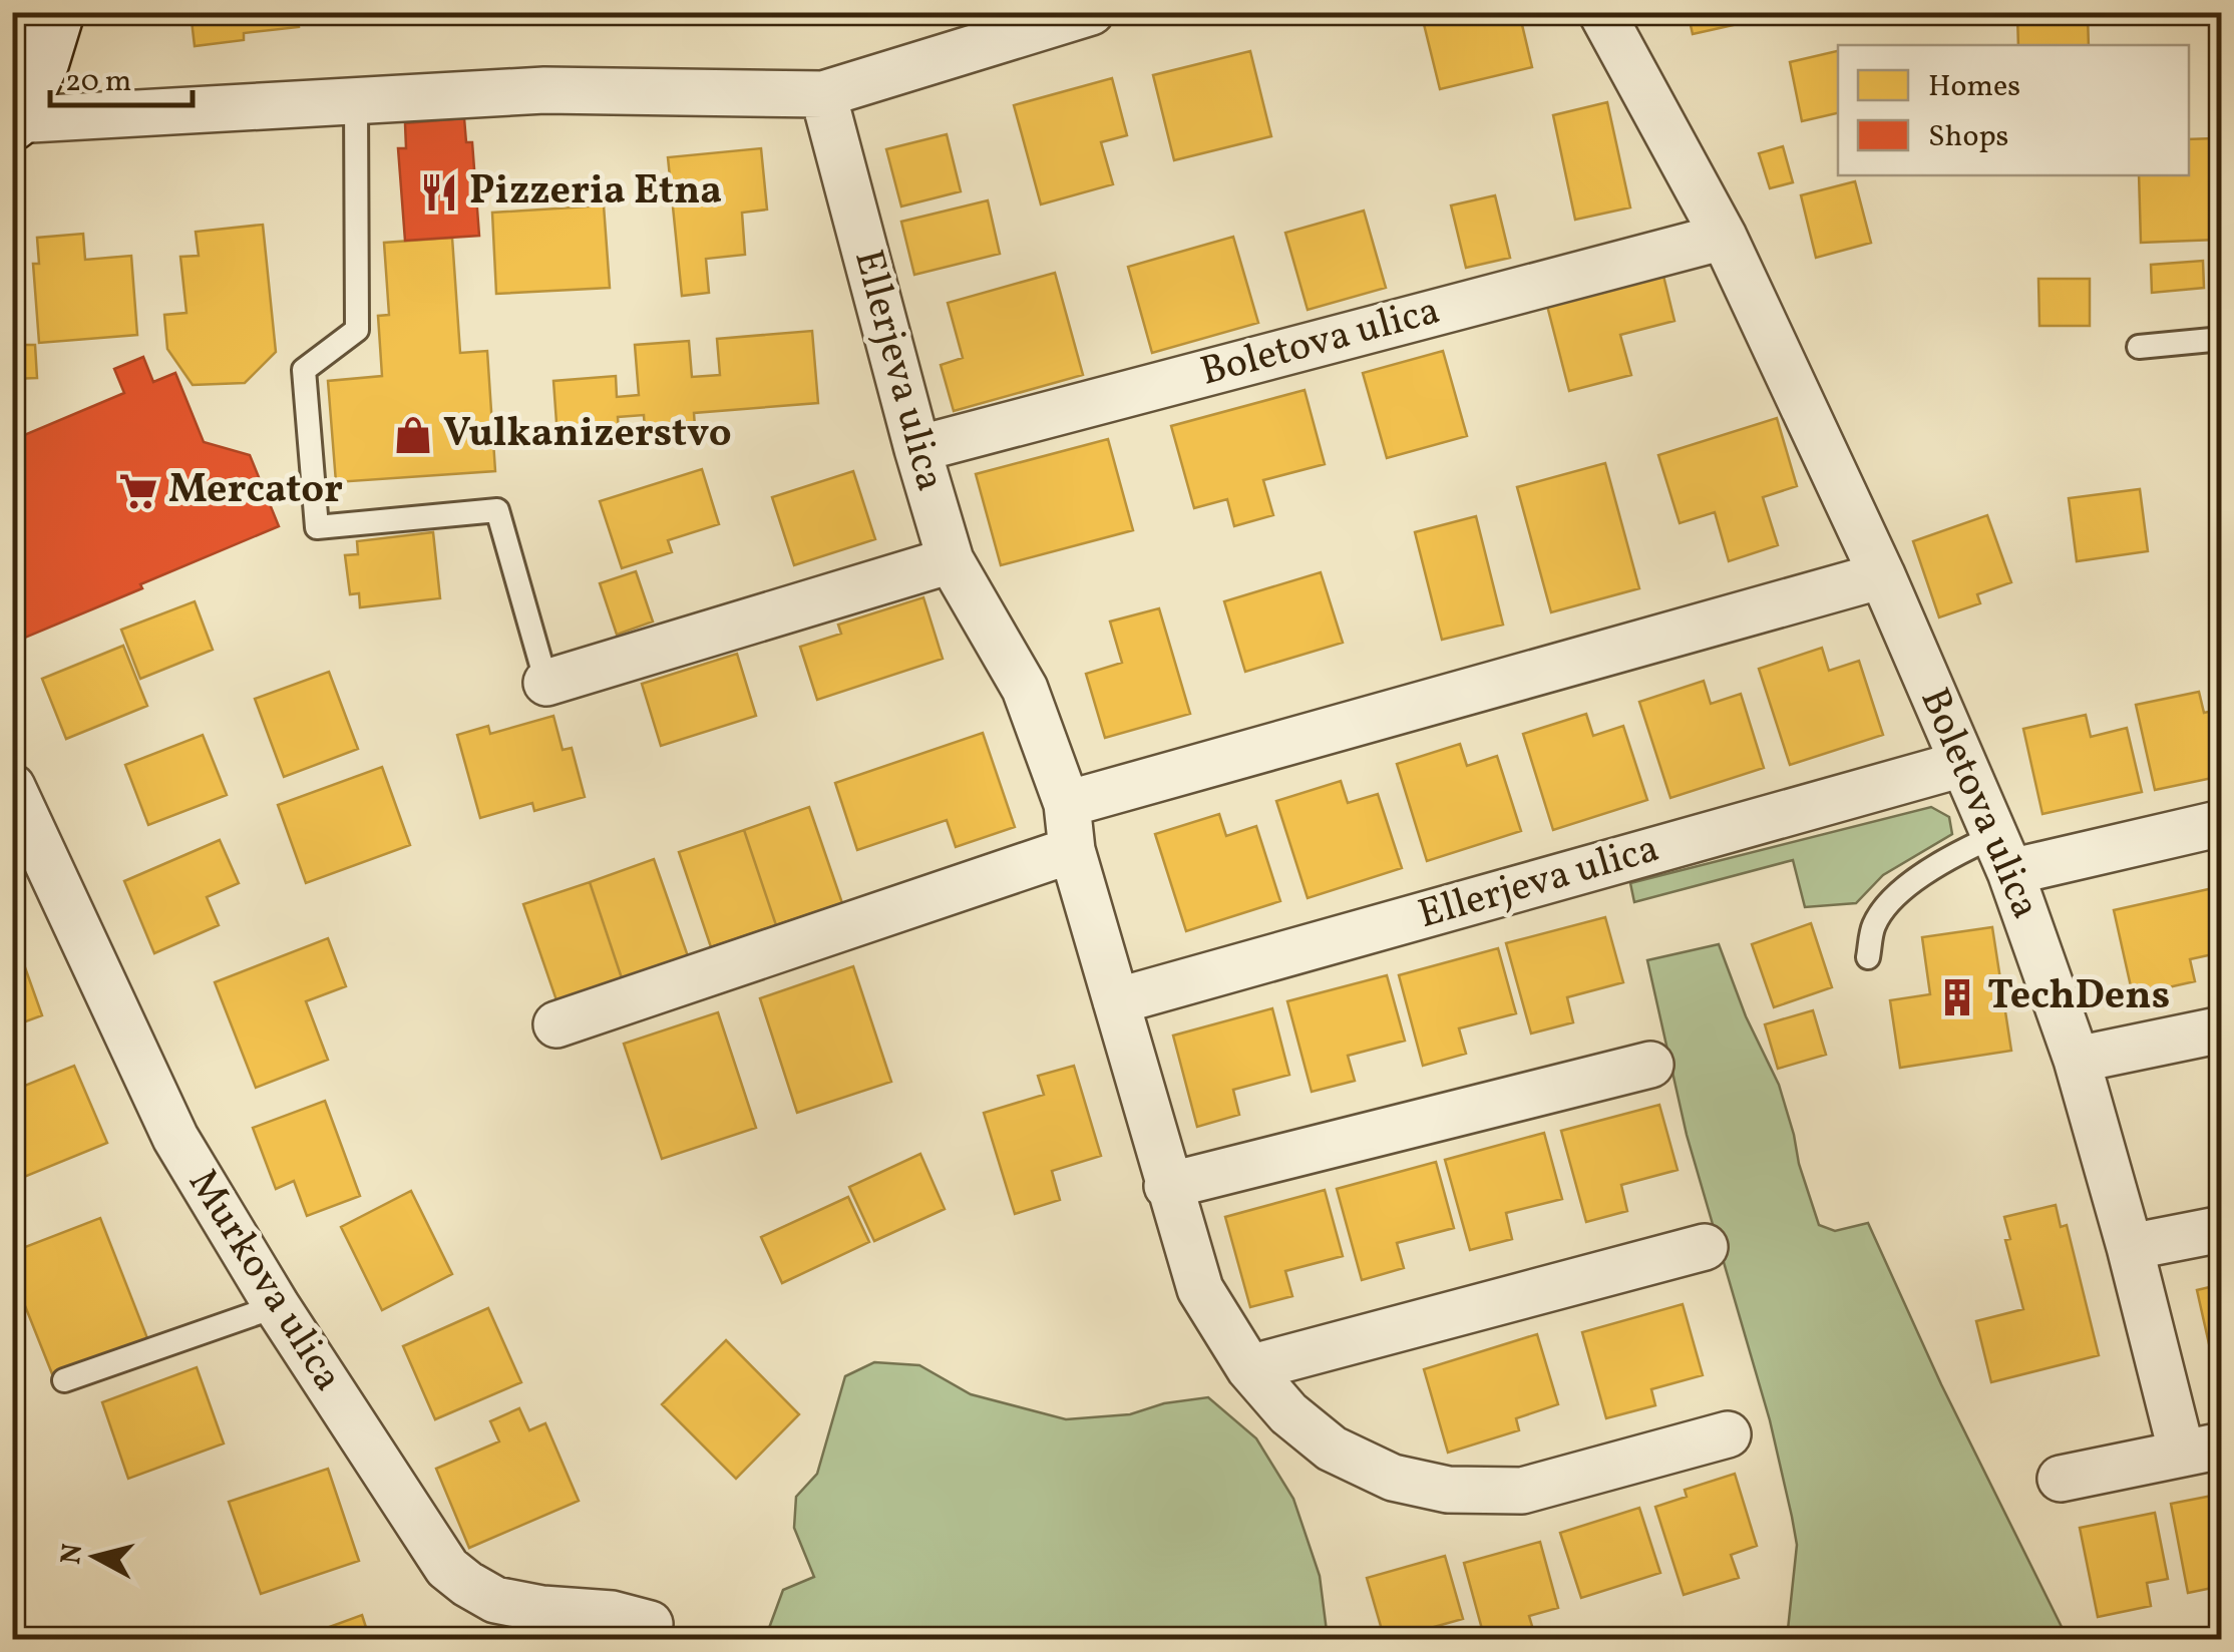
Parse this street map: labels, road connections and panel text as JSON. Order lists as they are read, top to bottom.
{
  "streets": {
    "street": ["Boletova ulica", "Ellerjeva ulica", "Murkova ulica"]
  },
  "crossings": [
    ["Boletova ulica", "Ellerjeva ulica"]
  ],
  "places": {
    "restaurant": ["Pizzeria Etna"],
    "shop": ["Vulkanizerstvo"],
    "supermarket": ["Mercator"],
    "building": ["TechDens"]
  },
  "legend": ["Homes", "Shops"],
  "scale_bar": "20 m",
  "north": "left"
}
